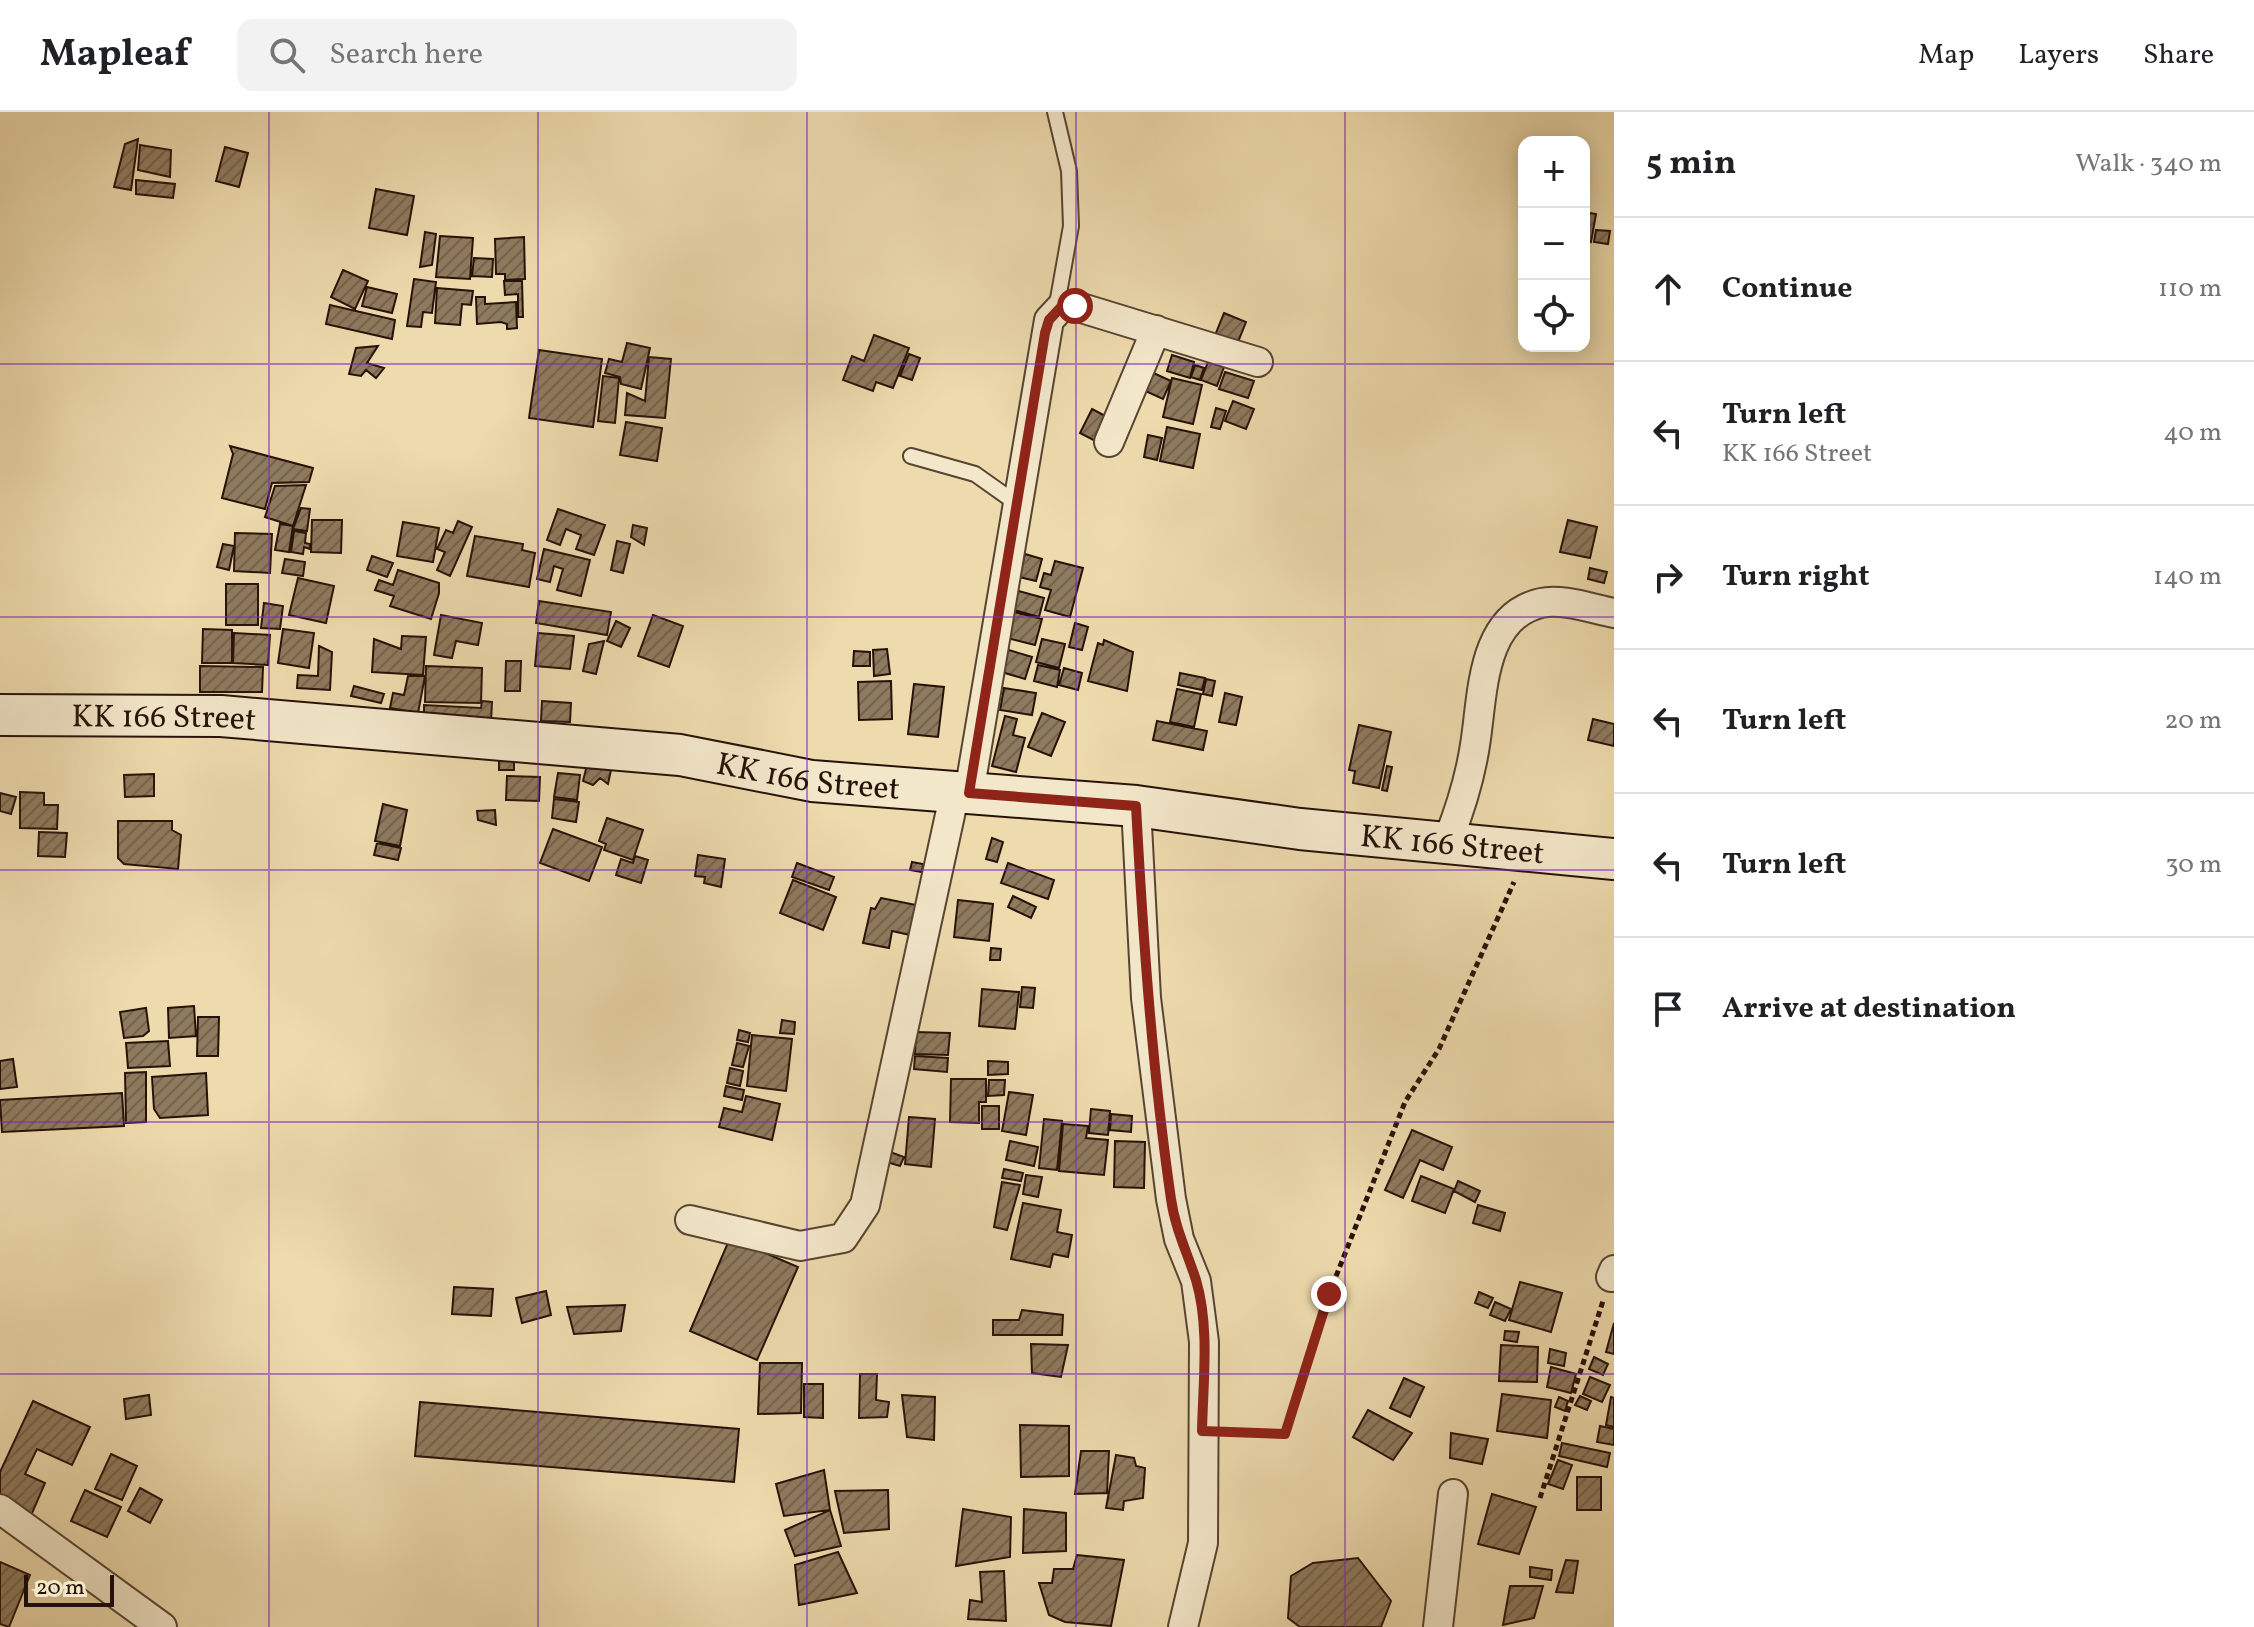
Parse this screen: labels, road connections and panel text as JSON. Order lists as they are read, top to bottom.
{
  "streets": {
    "street": ["KK 166 Street"]
  },
  "scale_bar": "20 m",
  "page": {
    "header": "Mapleaf",
    "search": "Search here",
    "nav": ["Map", "Layers", "Share"],
    "heading": ["5 min", "Walk · 340 m"],
    "map_buttons": ["+", "−"],
    "list": [
      ["Continue", "110 m"],
      ["Turn left", "KK 166 Street", "40 m"],
      ["Turn right", "140 m"],
      ["Turn left", "20 m"],
      ["Turn left", "30 m"],
      "Arrive at destination"
    ],
    "scale": "20 m"
  }
}
